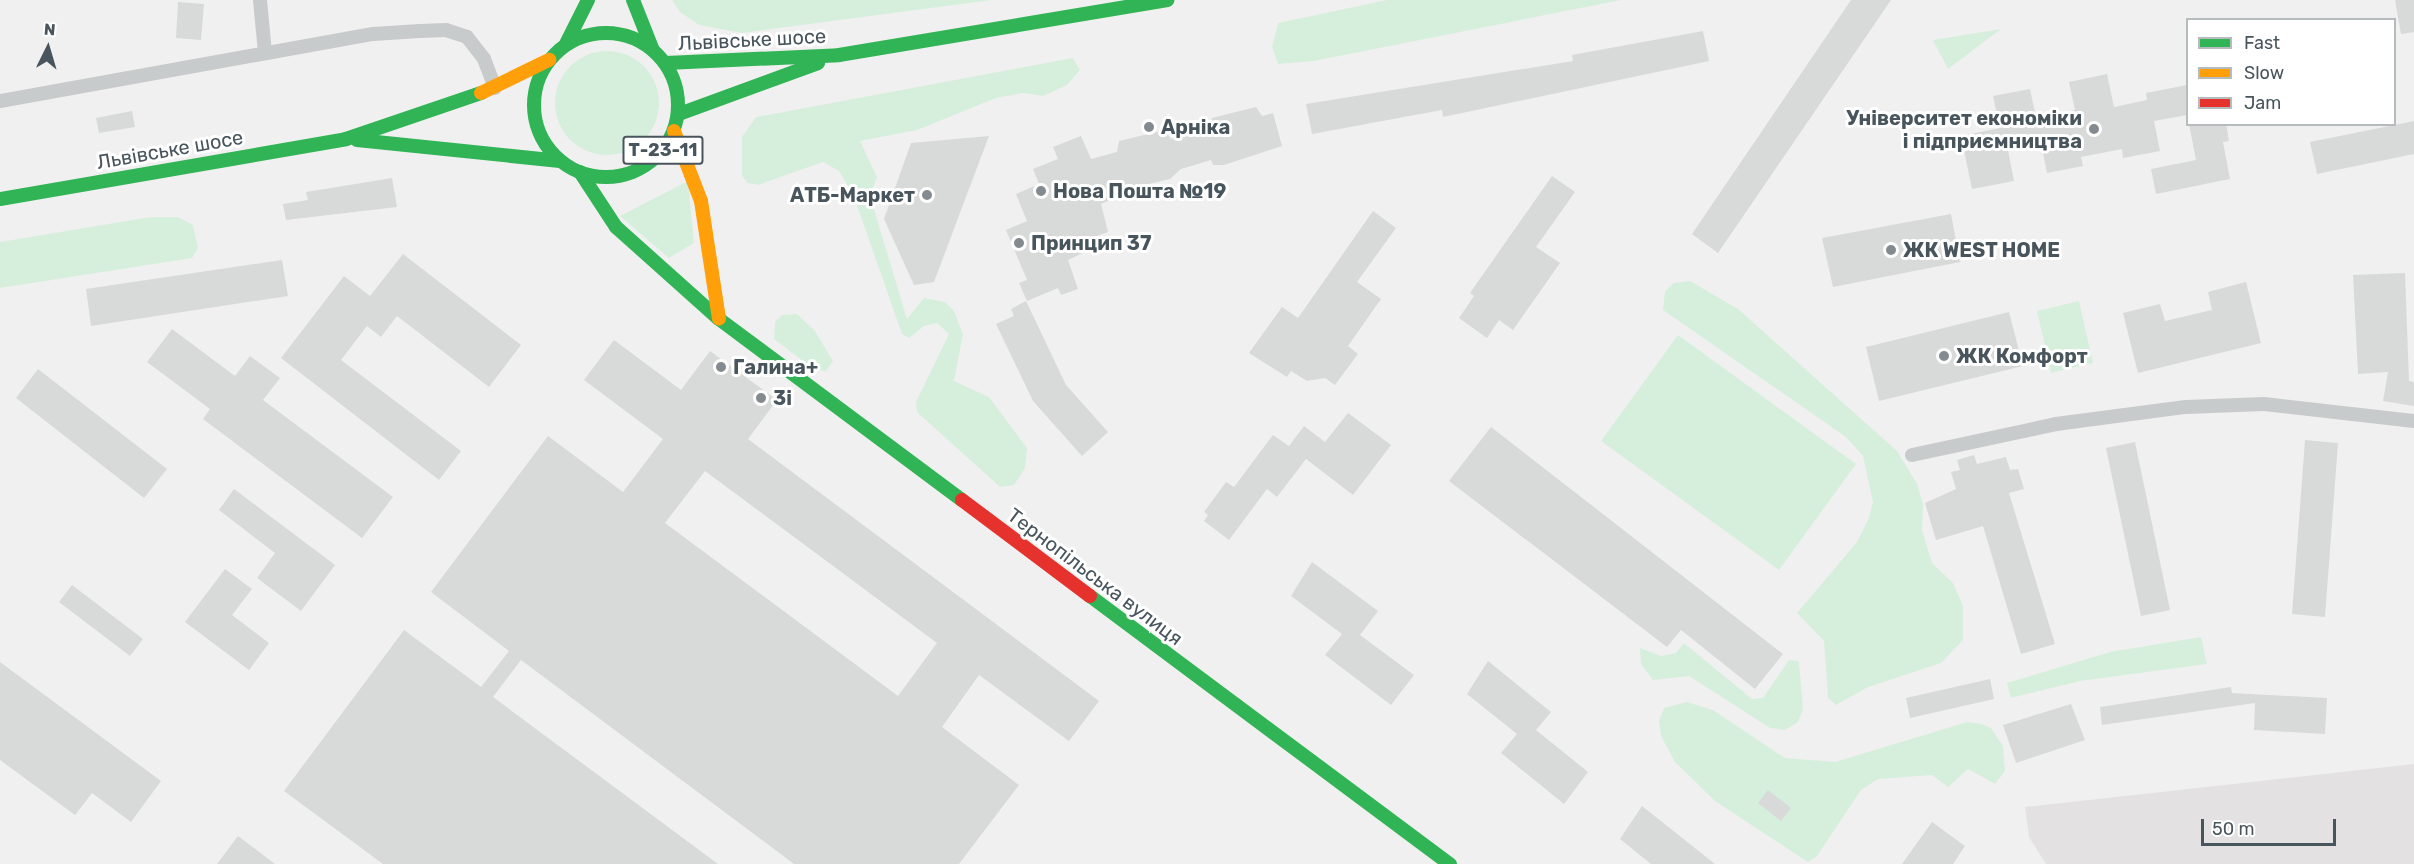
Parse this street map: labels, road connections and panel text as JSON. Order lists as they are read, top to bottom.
{
  "streets": {
    "main road": ["Львівське шосе", "Т-23-11", "Тернопільська вулиця"]
  },
  "crossings": [
    ["Львівське шосе", "Т-23-11"],
    ["Львівське шосе", "Тернопільська вулиця"],
    ["Т-23-11", "Тернопільська вулиця"]
  ],
  "places": [
    "Арніка",
    "Університет економіки і підприємництва",
    "Нова Пошта №19",
    "АТБ-Маркет",
    "Принцип 37",
    "ЖК WEST HOME",
    "ЖК Комфорт",
    "Галина+",
    "3і"
  ],
  "legend": ["Fast", "Slow", "Jam"],
  "scale_bar": "50 m",
  "north": "top"
}
